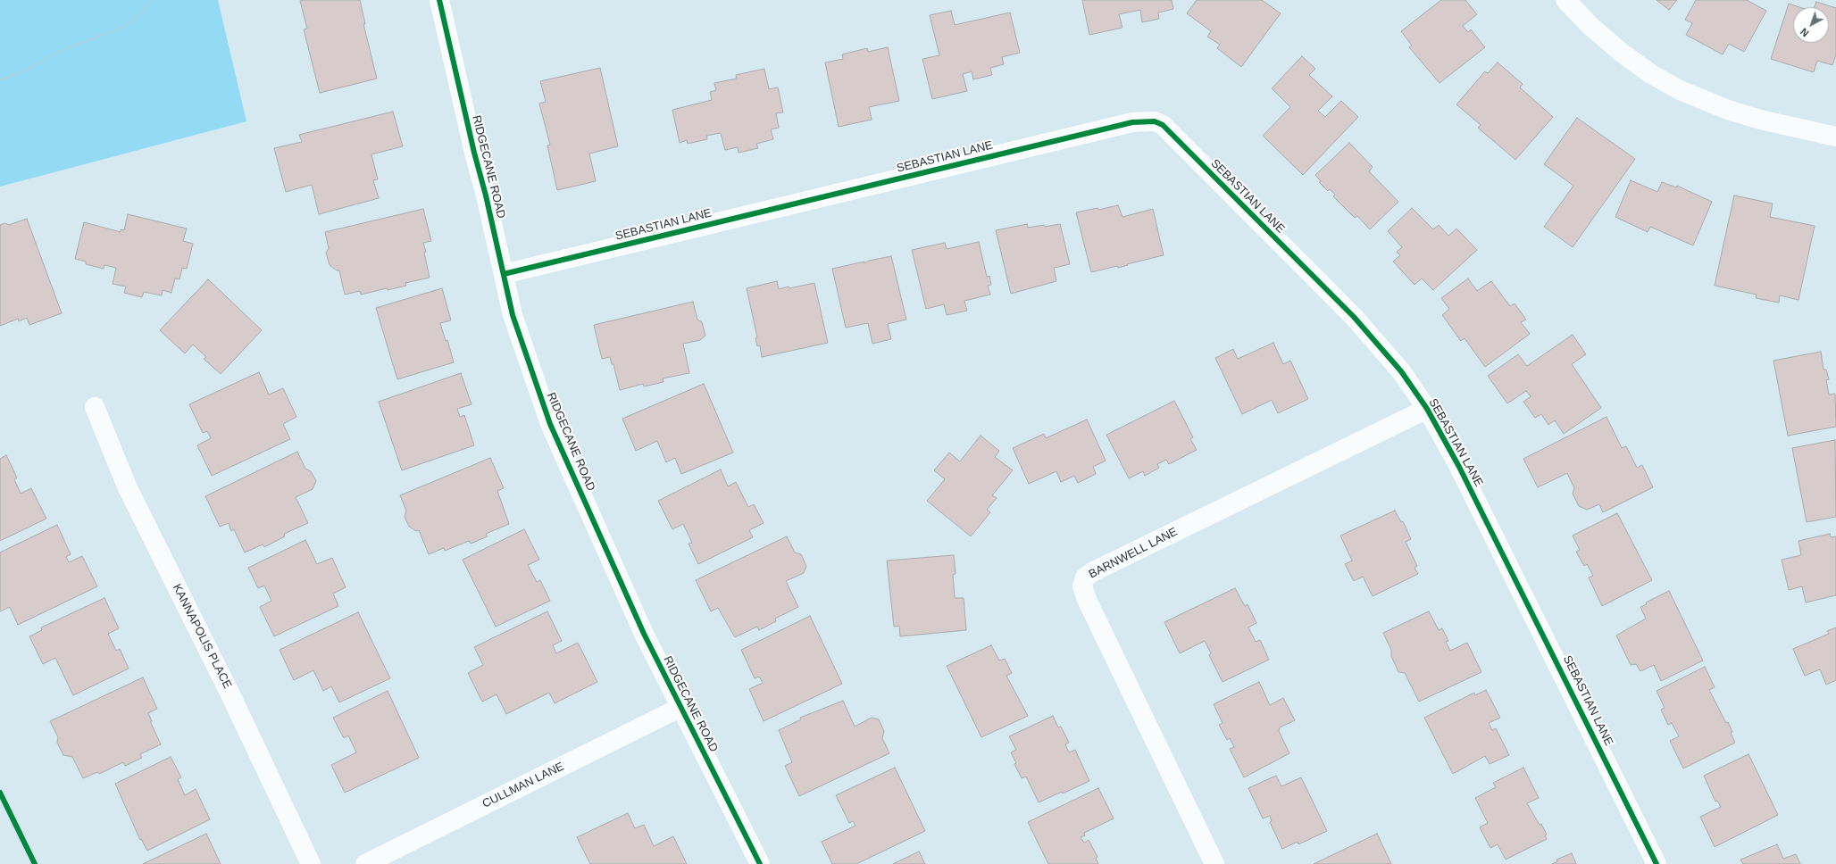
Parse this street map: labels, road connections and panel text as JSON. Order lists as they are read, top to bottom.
{
  "streets": {
    "street": [
      "SEBASTIAN LANE",
      "RIDGECANE ROAD",
      "BARNWELL LANE",
      "KANNAPOLIS PLACE",
      "CULLMAN LANE"
    ]
  },
  "crossings": [
    ["SEBASTIAN LANE", "RIDGECANE ROAD"],
    ["SEBASTIAN LANE", "BARNWELL LANE"],
    ["RIDGECANE ROAD", "CULLMAN LANE"]
  ],
  "north": "bottom left"
}
